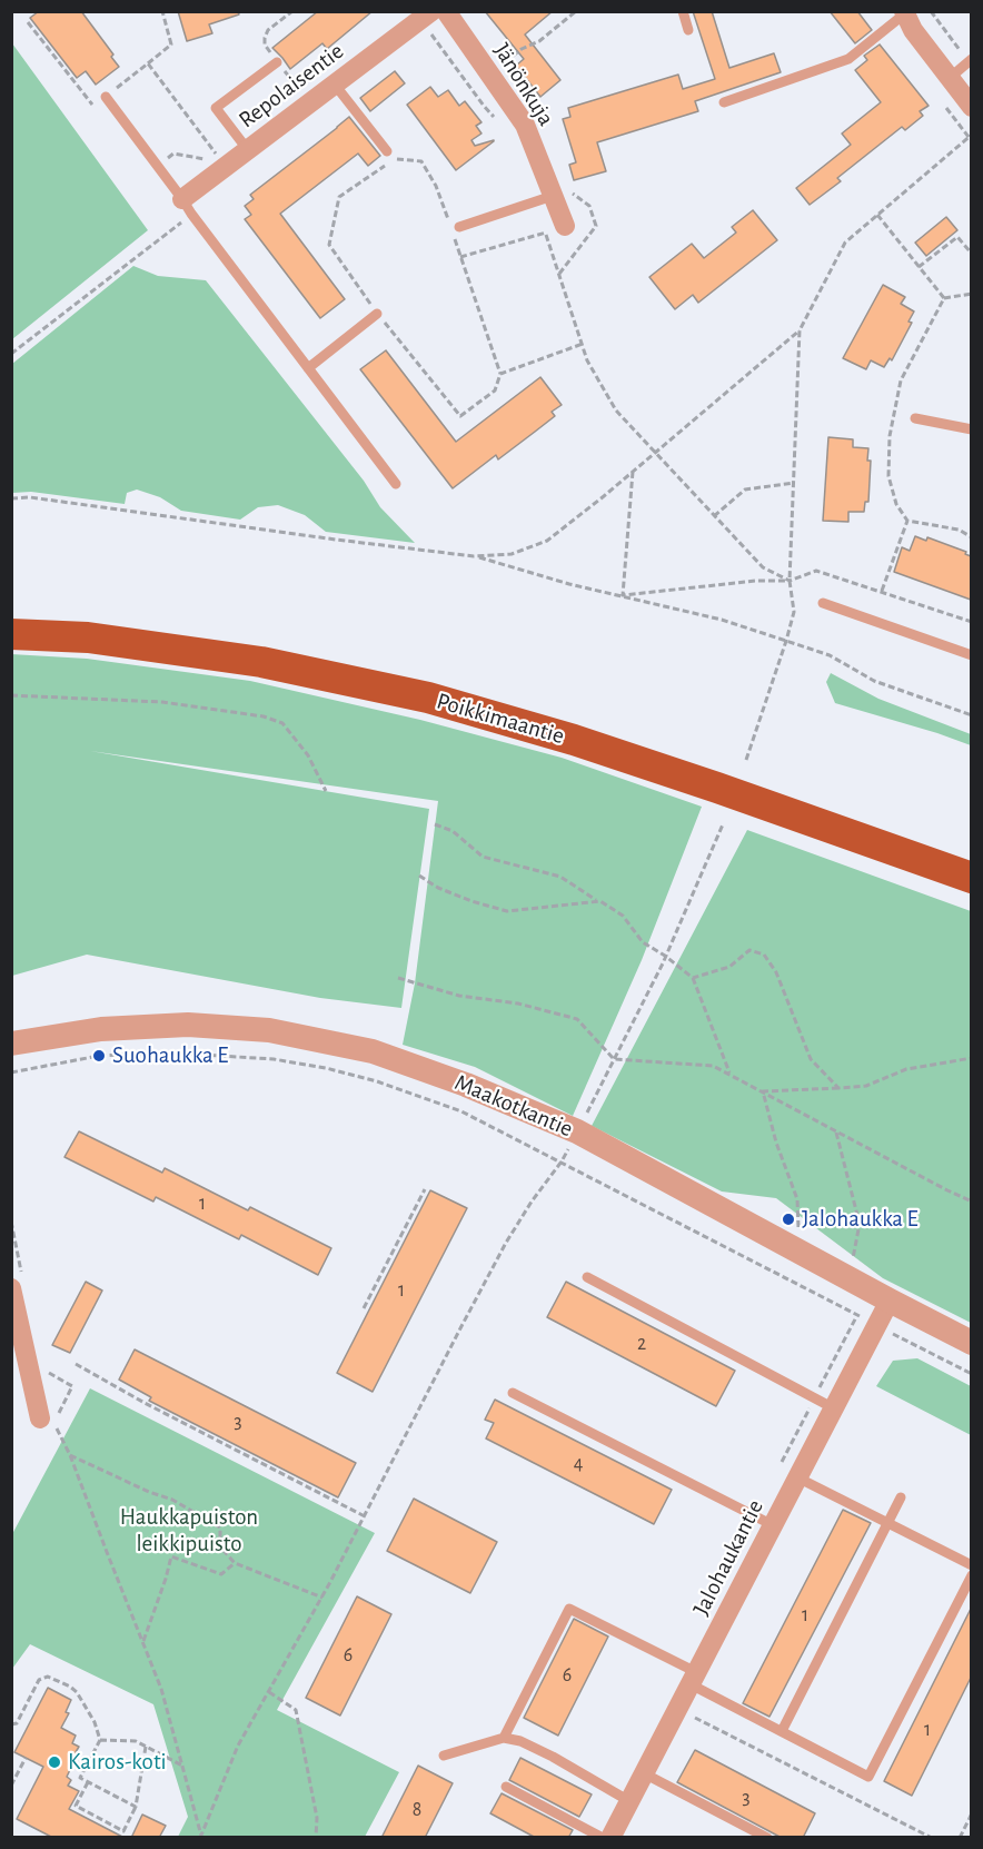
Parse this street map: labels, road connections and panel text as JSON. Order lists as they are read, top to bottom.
{
  "streets": {
    "main road": ["Poikkimaantie"],
    "street": [
      "Jänönkuja",
      "Repolaisentie",
      "Maakotkantie",
      "Jalohaukantie"
    ]
  },
  "crossings": [
    ["Maakotkantie", "Jalohaukantie"]
  ],
  "parks": ["Haukkapuiston leikkipuisto"],
  "places": ["Suohaukka E", "Jalohaukka E", "Kairos-koti"],
  "house_numbers": [
    "1",
    "1",
    "2",
    "3",
    "4",
    "1",
    "6",
    "6",
    "1",
    "3",
    "8"
  ]
}
